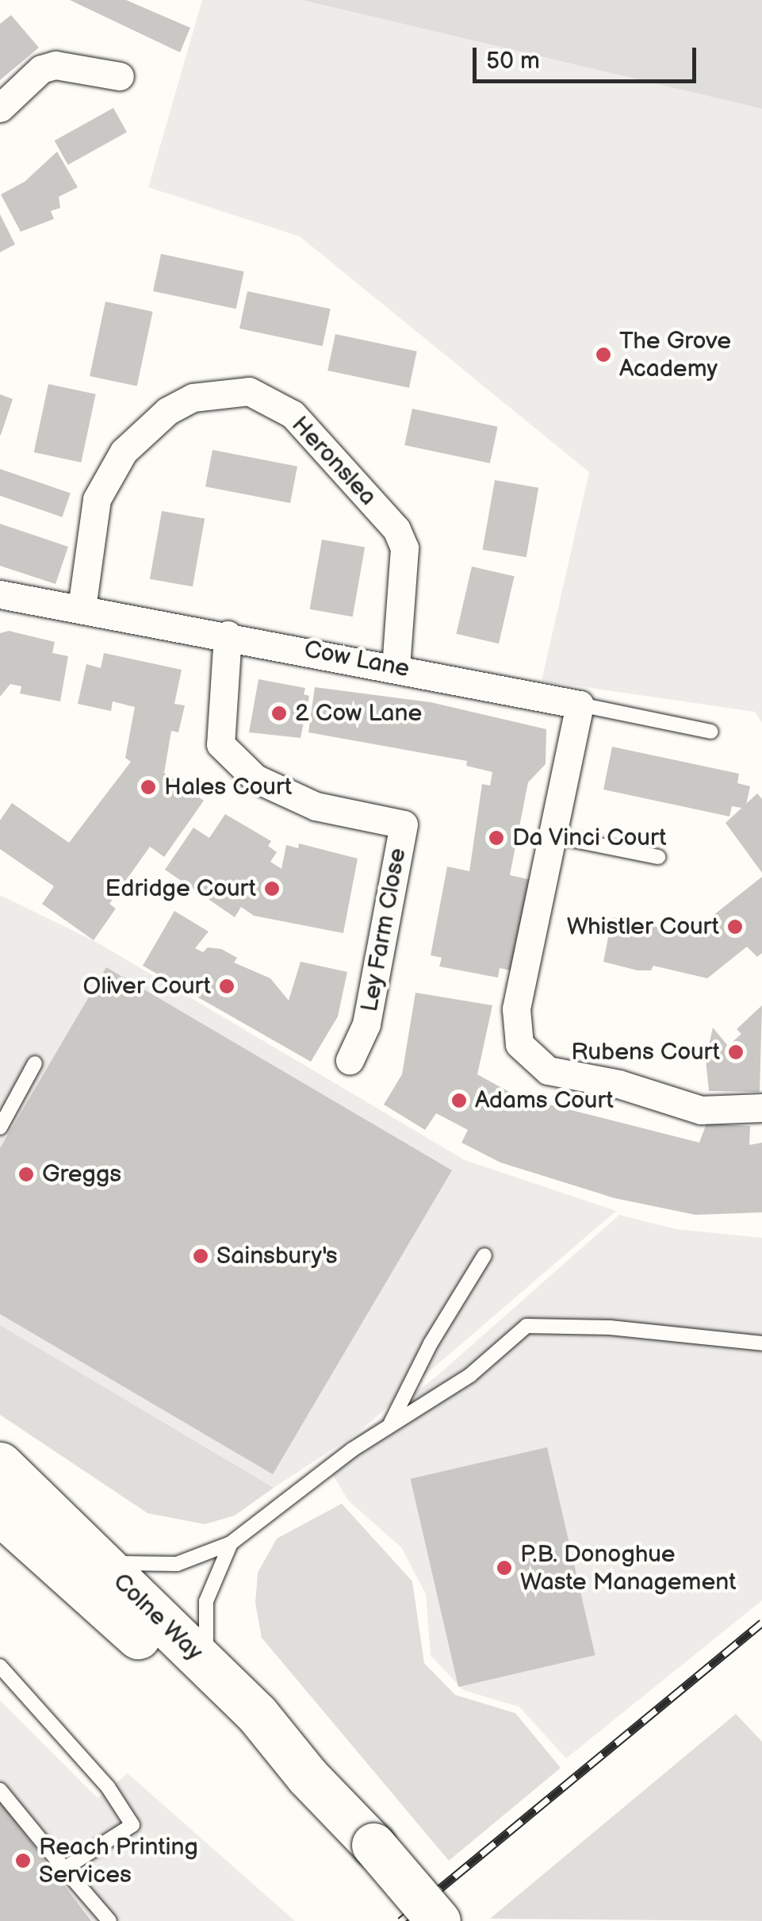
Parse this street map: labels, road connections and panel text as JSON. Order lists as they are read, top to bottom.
{
  "streets": {
    "highway": ["Colne Way"],
    "street": ["Heronslea", "Cow Lane", "Ley Farm Close"]
  },
  "crossings": [
    ["Heronslea", "Cow Lane"],
    ["Cow Lane", "Ley Farm Close"]
  ],
  "places": [
    "The Grove Academy",
    "2 Cow Lane",
    "Hales Court",
    "Da Vinci Court",
    "Edridge Court",
    "Whistler Court",
    "Oliver Court",
    "Rubens Court",
    "Adams Court",
    "Greggs",
    "Sainsbury's",
    "P.B. Donoghue Waste Management",
    "Reach Printing Services"
  ],
  "scale_bar": "50 m"
}
